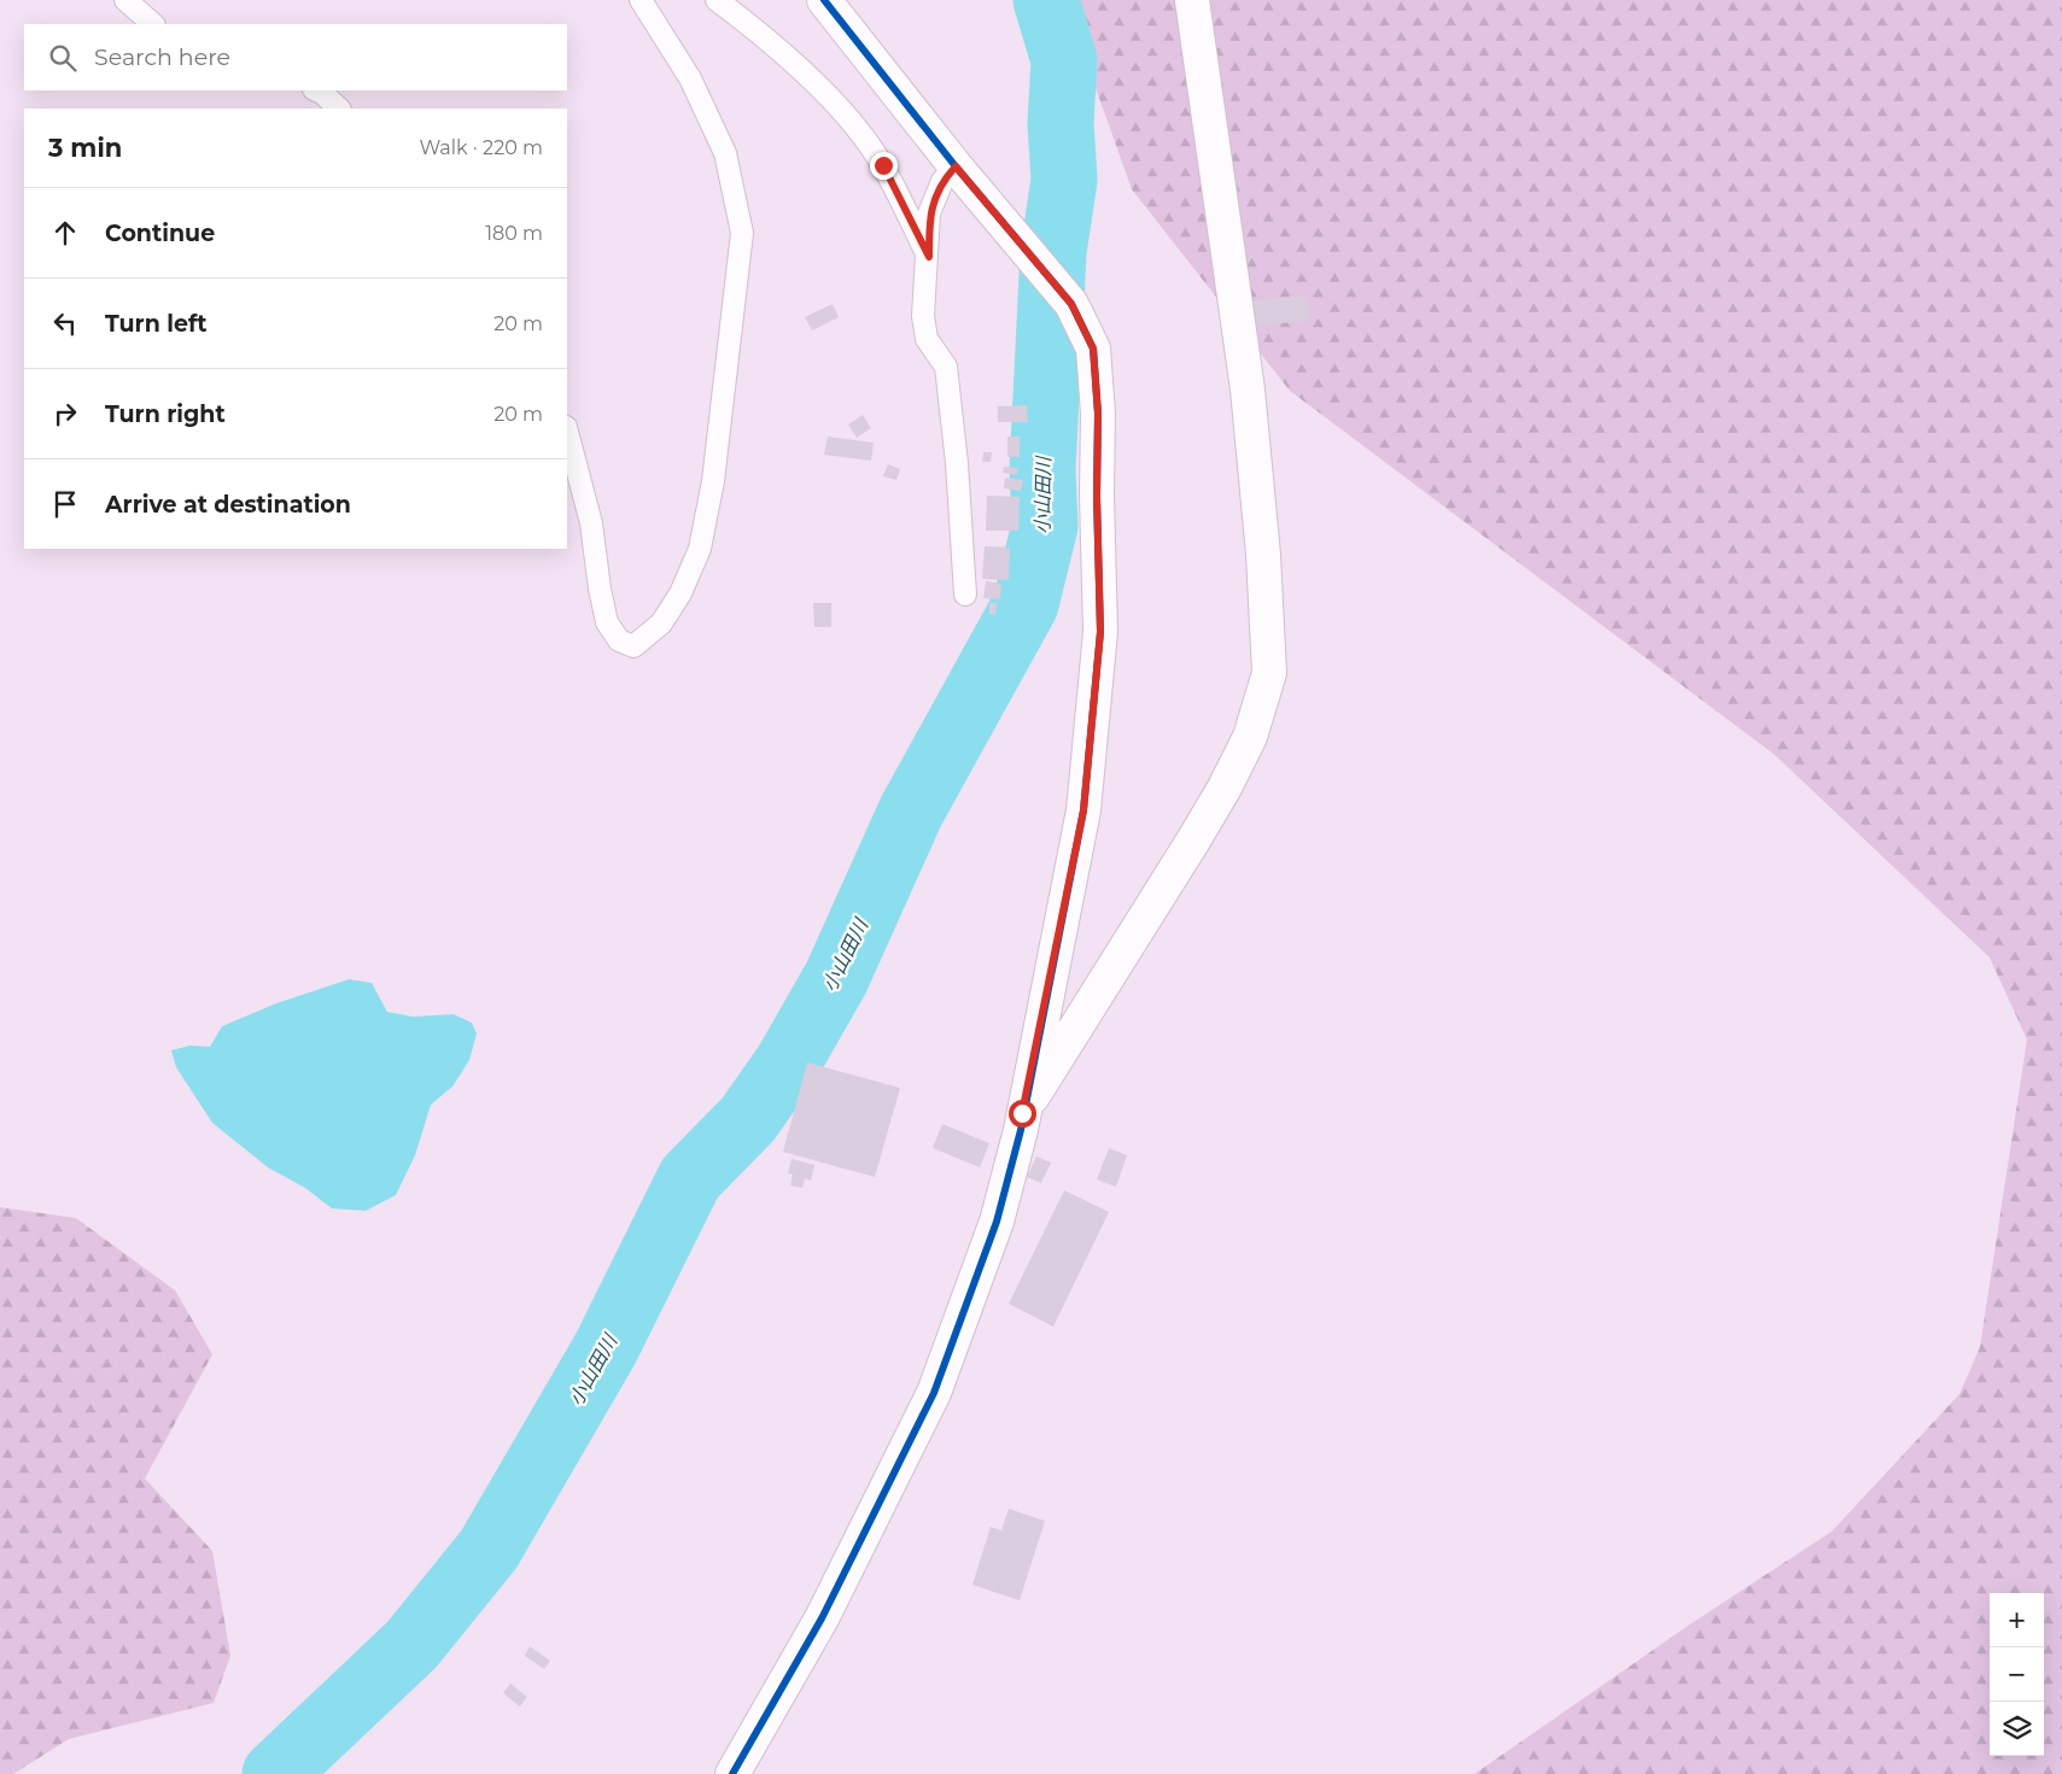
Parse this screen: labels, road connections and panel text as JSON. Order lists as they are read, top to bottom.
{
  "water": ["小山田川"],
  "page": {
    "search": "Search here",
    "heading": ["3 min", "Walk · 220 m"],
    "list": [
      ["Continue", "180 m"],
      ["Turn left", "20 m"],
      ["Turn right", "20 m"],
      "Arrive at destination"
    ],
    "map_buttons": ["+", "−"]
  }
}
